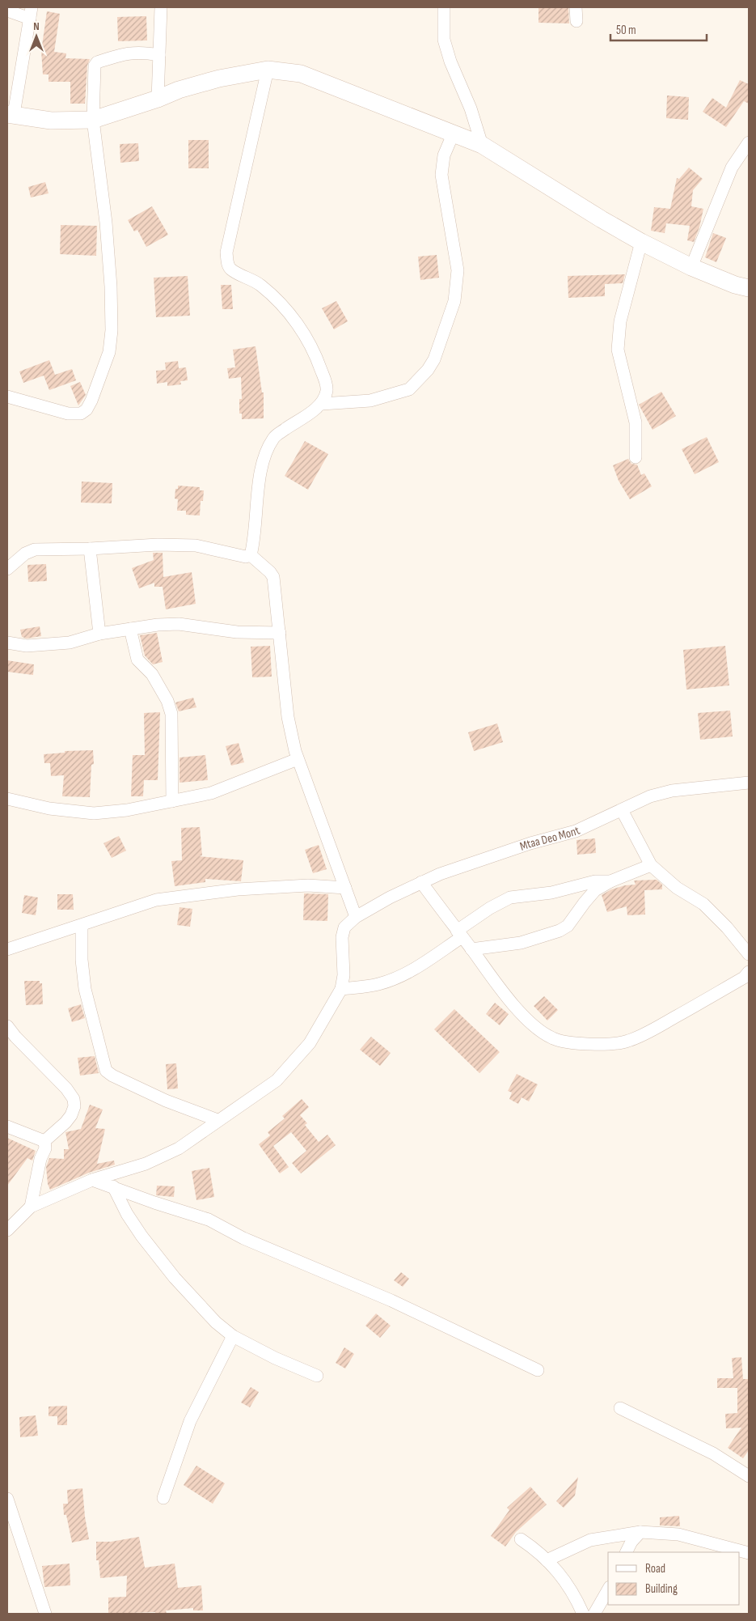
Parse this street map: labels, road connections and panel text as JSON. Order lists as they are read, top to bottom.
{
  "streets": {
    "street": ["Mtaa Deo Mont"]
  },
  "legend": ["Road", "Building"],
  "scale_bar": "50 m",
  "north": "top"
}
